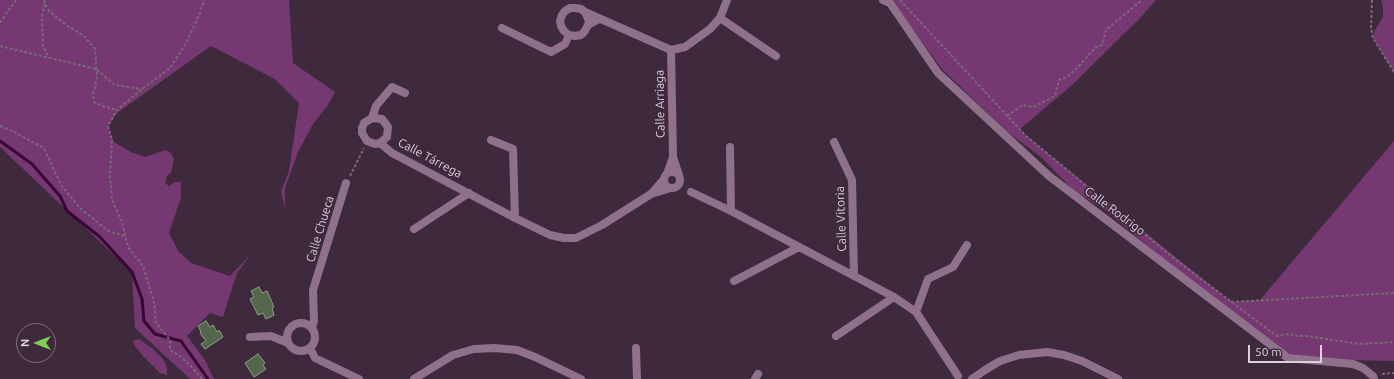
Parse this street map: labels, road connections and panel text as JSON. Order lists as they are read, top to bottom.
{
  "streets": {
    "street": [
      "Calle Arriaga",
      "Calle Tárrega",
      "Calle Rodrigo",
      "Calle Vitoria",
      "Calle Chueca"
    ]
  },
  "crossings": [
    ["Calle Arriaga", "Calle Tárrega"],
    ["Calle Arriaga", "Calle Vitoria"],
    ["Calle Tárrega", "Calle Vitoria"],
    ["Calle Tárrega", "Calle Chueca"]
  ],
  "scale_bar": "50 m",
  "north": "left"
}
